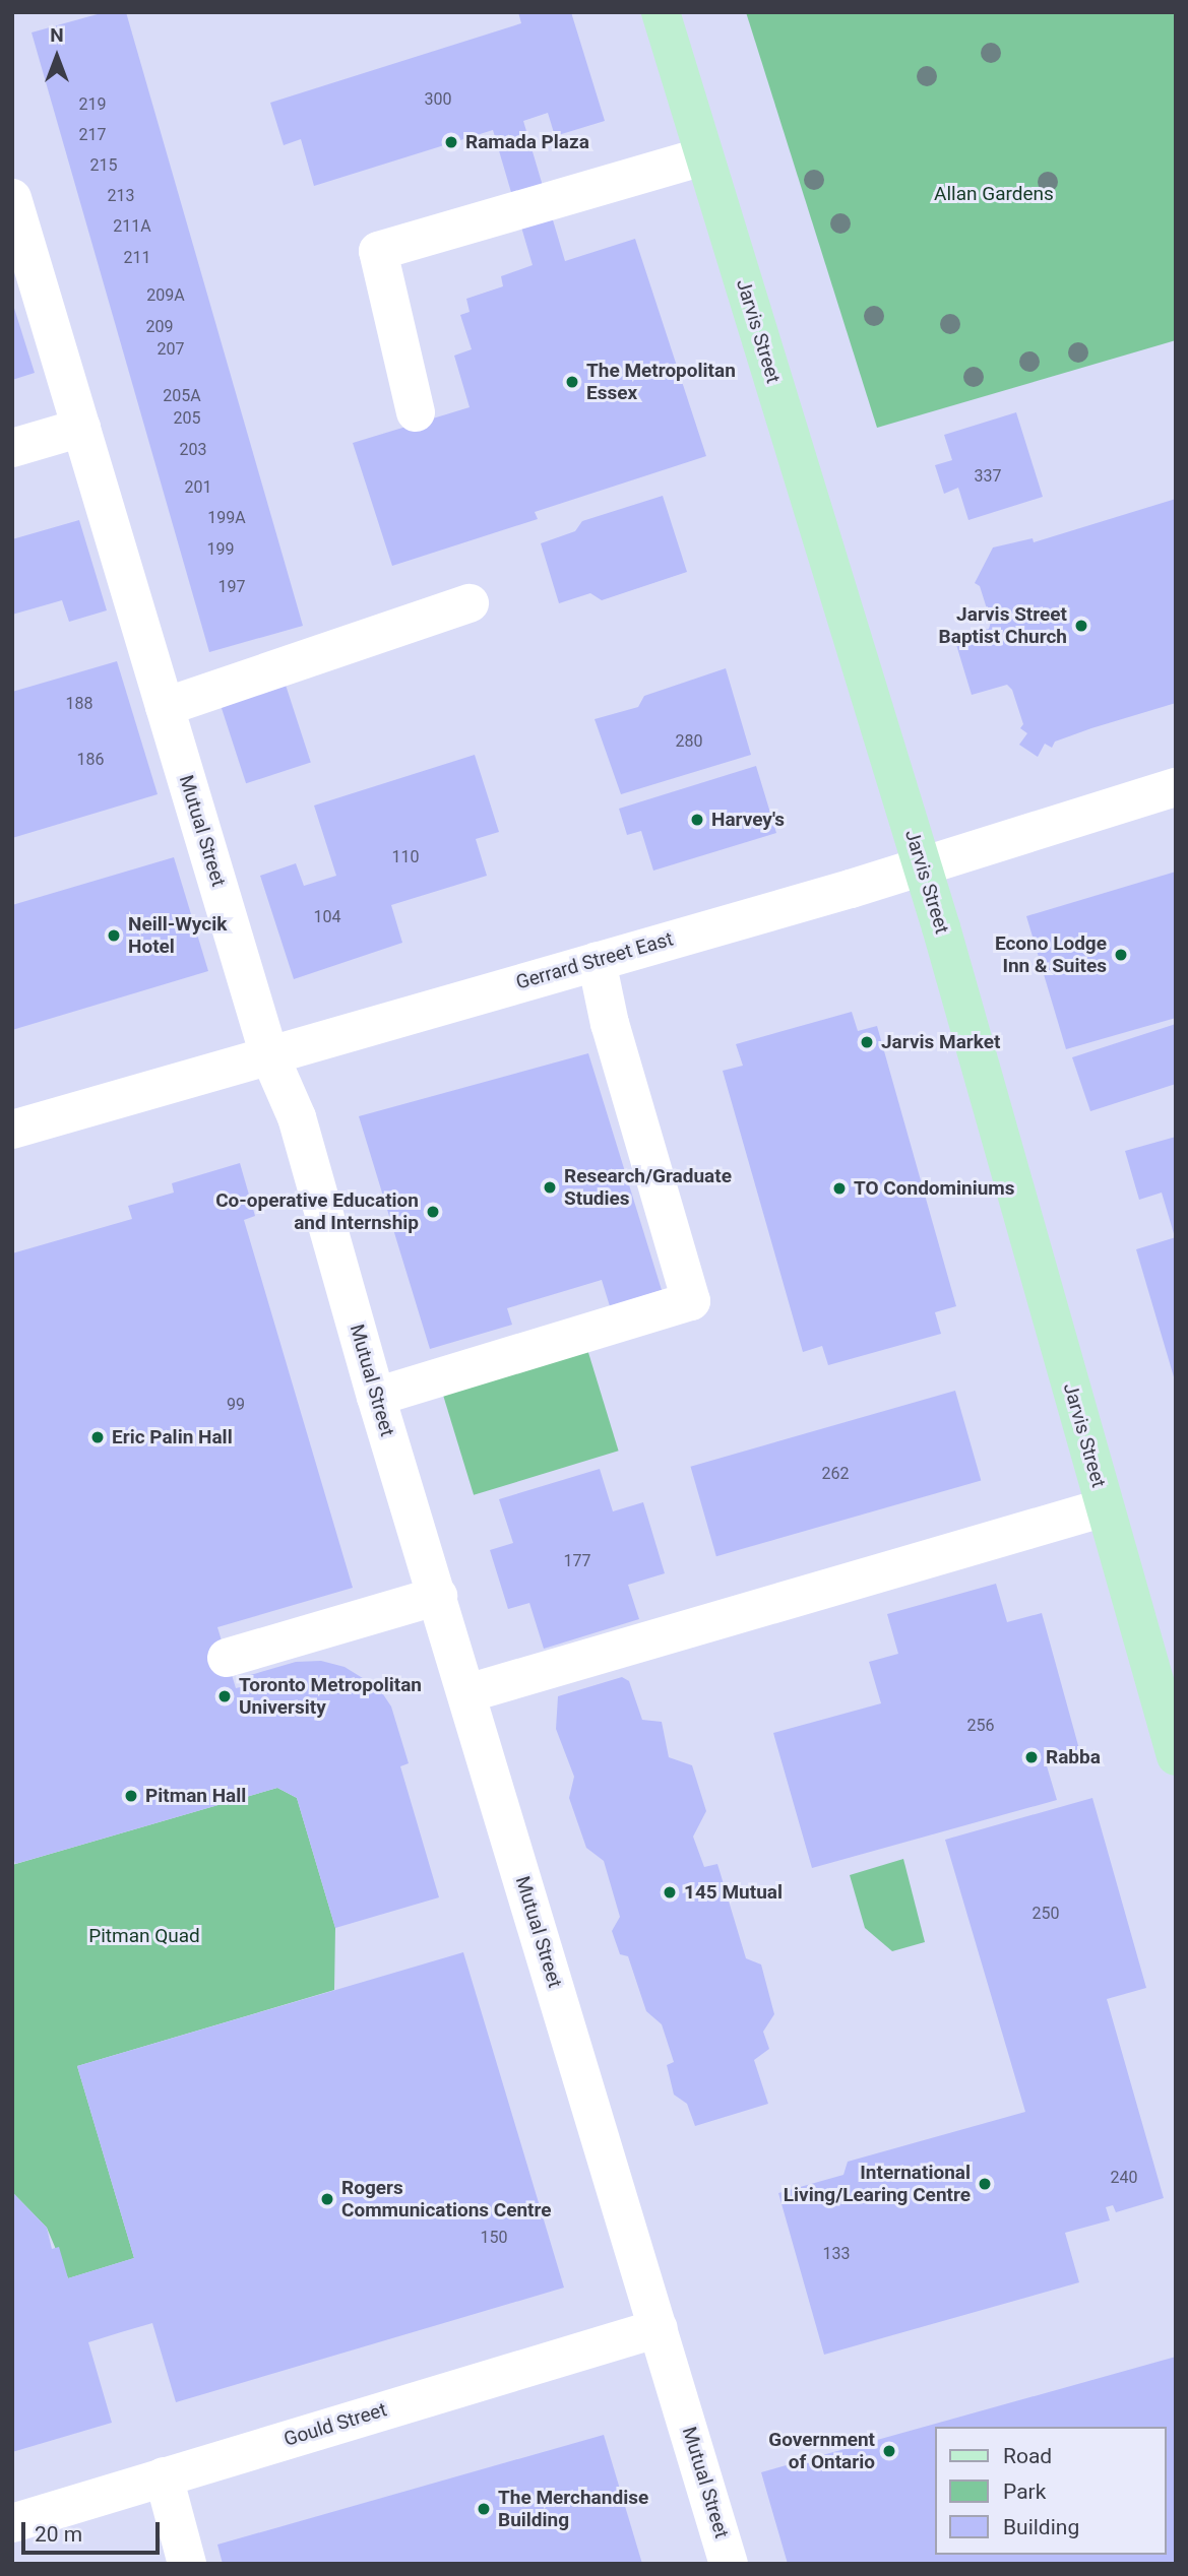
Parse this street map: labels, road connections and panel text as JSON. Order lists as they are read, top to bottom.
{
  "streets": {
    "main road": ["Jarvis Street"],
    "street": ["Mutual Street", "Gerrard Street East", "Gould Street"]
  },
  "crossings": [
    ["Jarvis Street", "Gerrard Street East"],
    ["Mutual Street", "Gerrard Street East"],
    ["Mutual Street", "Gould Street"]
  ],
  "parks": ["Allan Gardens", "Pitman Quad"],
  "places": [
    "Ramada Plaza",
    "The Metropolitan Essex",
    "Jarvis Street Baptist Church",
    "Harvey's",
    "Neill-Wycik Hotel",
    "Econo Lodge Inn & Suites",
    "Jarvis Market",
    "Research/Graduate Studies",
    "TO Condominiums",
    "Co-operative Education and Internship",
    "Eric Palin Hall",
    "Toronto Metropolitan University",
    "Rabba",
    "Pitman Hall",
    "145 Mutual",
    "International Living/Learing Centre",
    "Rogers Communications Centre",
    "Government of Ontario",
    "The Merchandise Building"
  ],
  "house_numbers": [
    "300",
    "219",
    "217",
    "215",
    "213",
    "211A",
    "211",
    "209A",
    "209",
    "207",
    "205A",
    "205",
    "203",
    "337",
    "201",
    "199A",
    "199",
    "197",
    "188",
    "280",
    "186",
    "110",
    "104",
    "99",
    "262",
    "177",
    "256",
    "250",
    "240",
    "150",
    "133"
  ],
  "legend": ["Road", "Park", "Building"],
  "scale_bar": "20 m",
  "north": "top"
}
